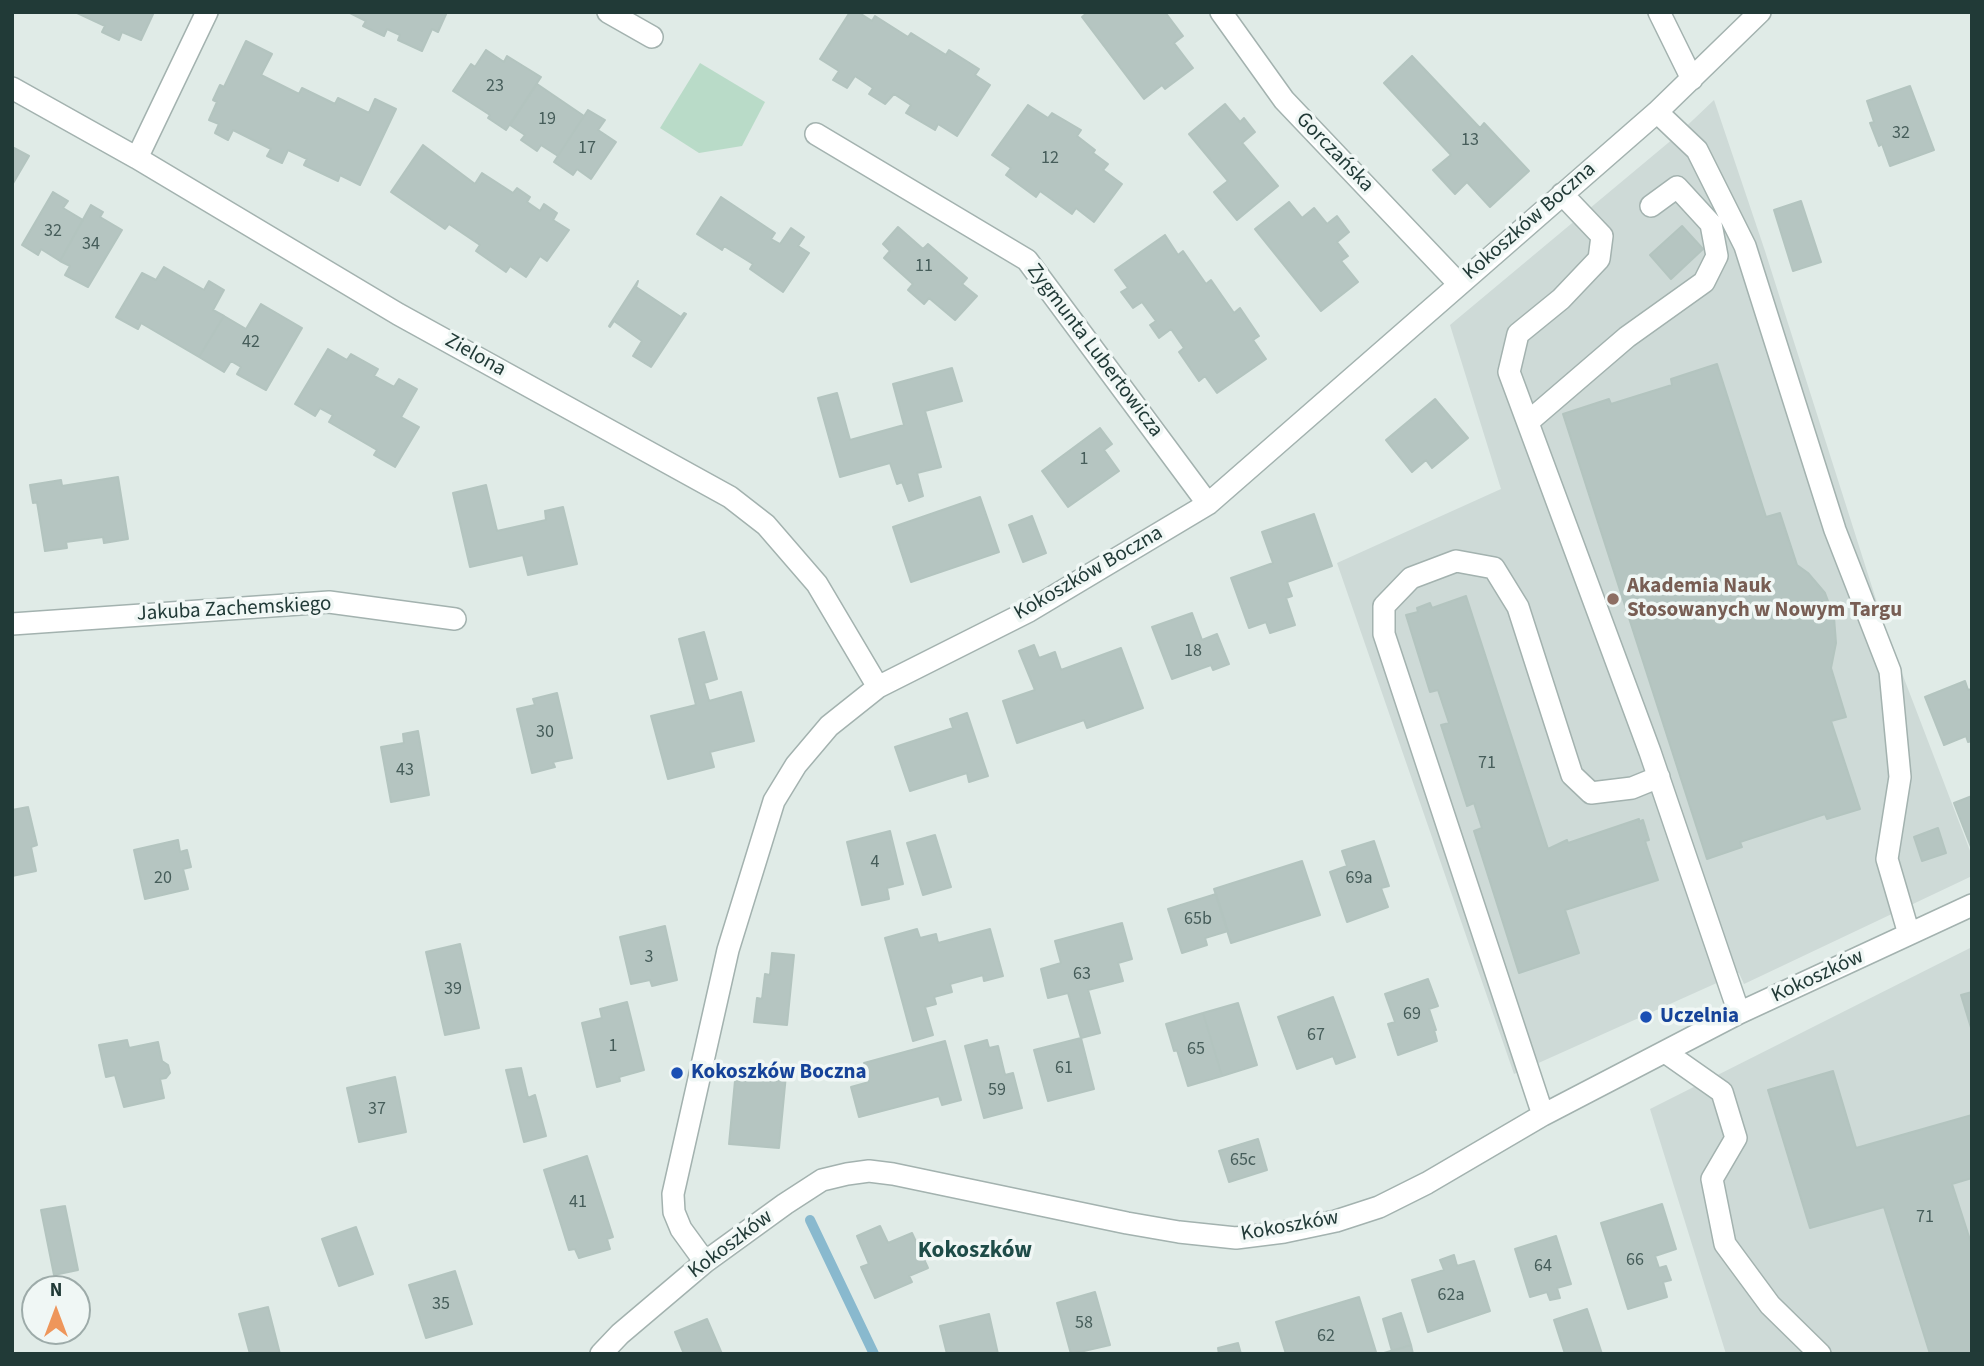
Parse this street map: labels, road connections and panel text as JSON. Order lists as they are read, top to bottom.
{
  "streets": {
    "street": [
      "Gorczańska",
      "Kokoszków Boczna",
      "Zygmunta Lubertowicza",
      "Zielona",
      "Jakuba Zachemskiego",
      "Kokoszków"
    ]
  },
  "crossings": [
    ["Gorczańska", "Kokoszków Boczna"],
    ["Kokoszków Boczna", "Zygmunta Lubertowicza"],
    ["Kokoszków Boczna", "Zielona"],
    ["Kokoszków Boczna", "Kokoszków"]
  ],
  "districts": ["Kokoszków"],
  "places": ["Akademia Nauk Stosowanych w Nowym Targu", "Uczelnia", "Kokoszków Boczna"],
  "house_numbers": [
    "23",
    "19",
    "32",
    "13",
    "17",
    "12",
    "32",
    "34",
    "11",
    "42",
    "1",
    "18",
    "30",
    "71",
    "43",
    "4",
    "20",
    "69a",
    "65b",
    "3",
    "63",
    "39",
    "69",
    "67",
    "1",
    "65",
    "61",
    "59",
    "37",
    "65c",
    "41",
    "71",
    "66",
    "64",
    "62a",
    "35",
    "58",
    "62"
  ],
  "north": "top"
}
